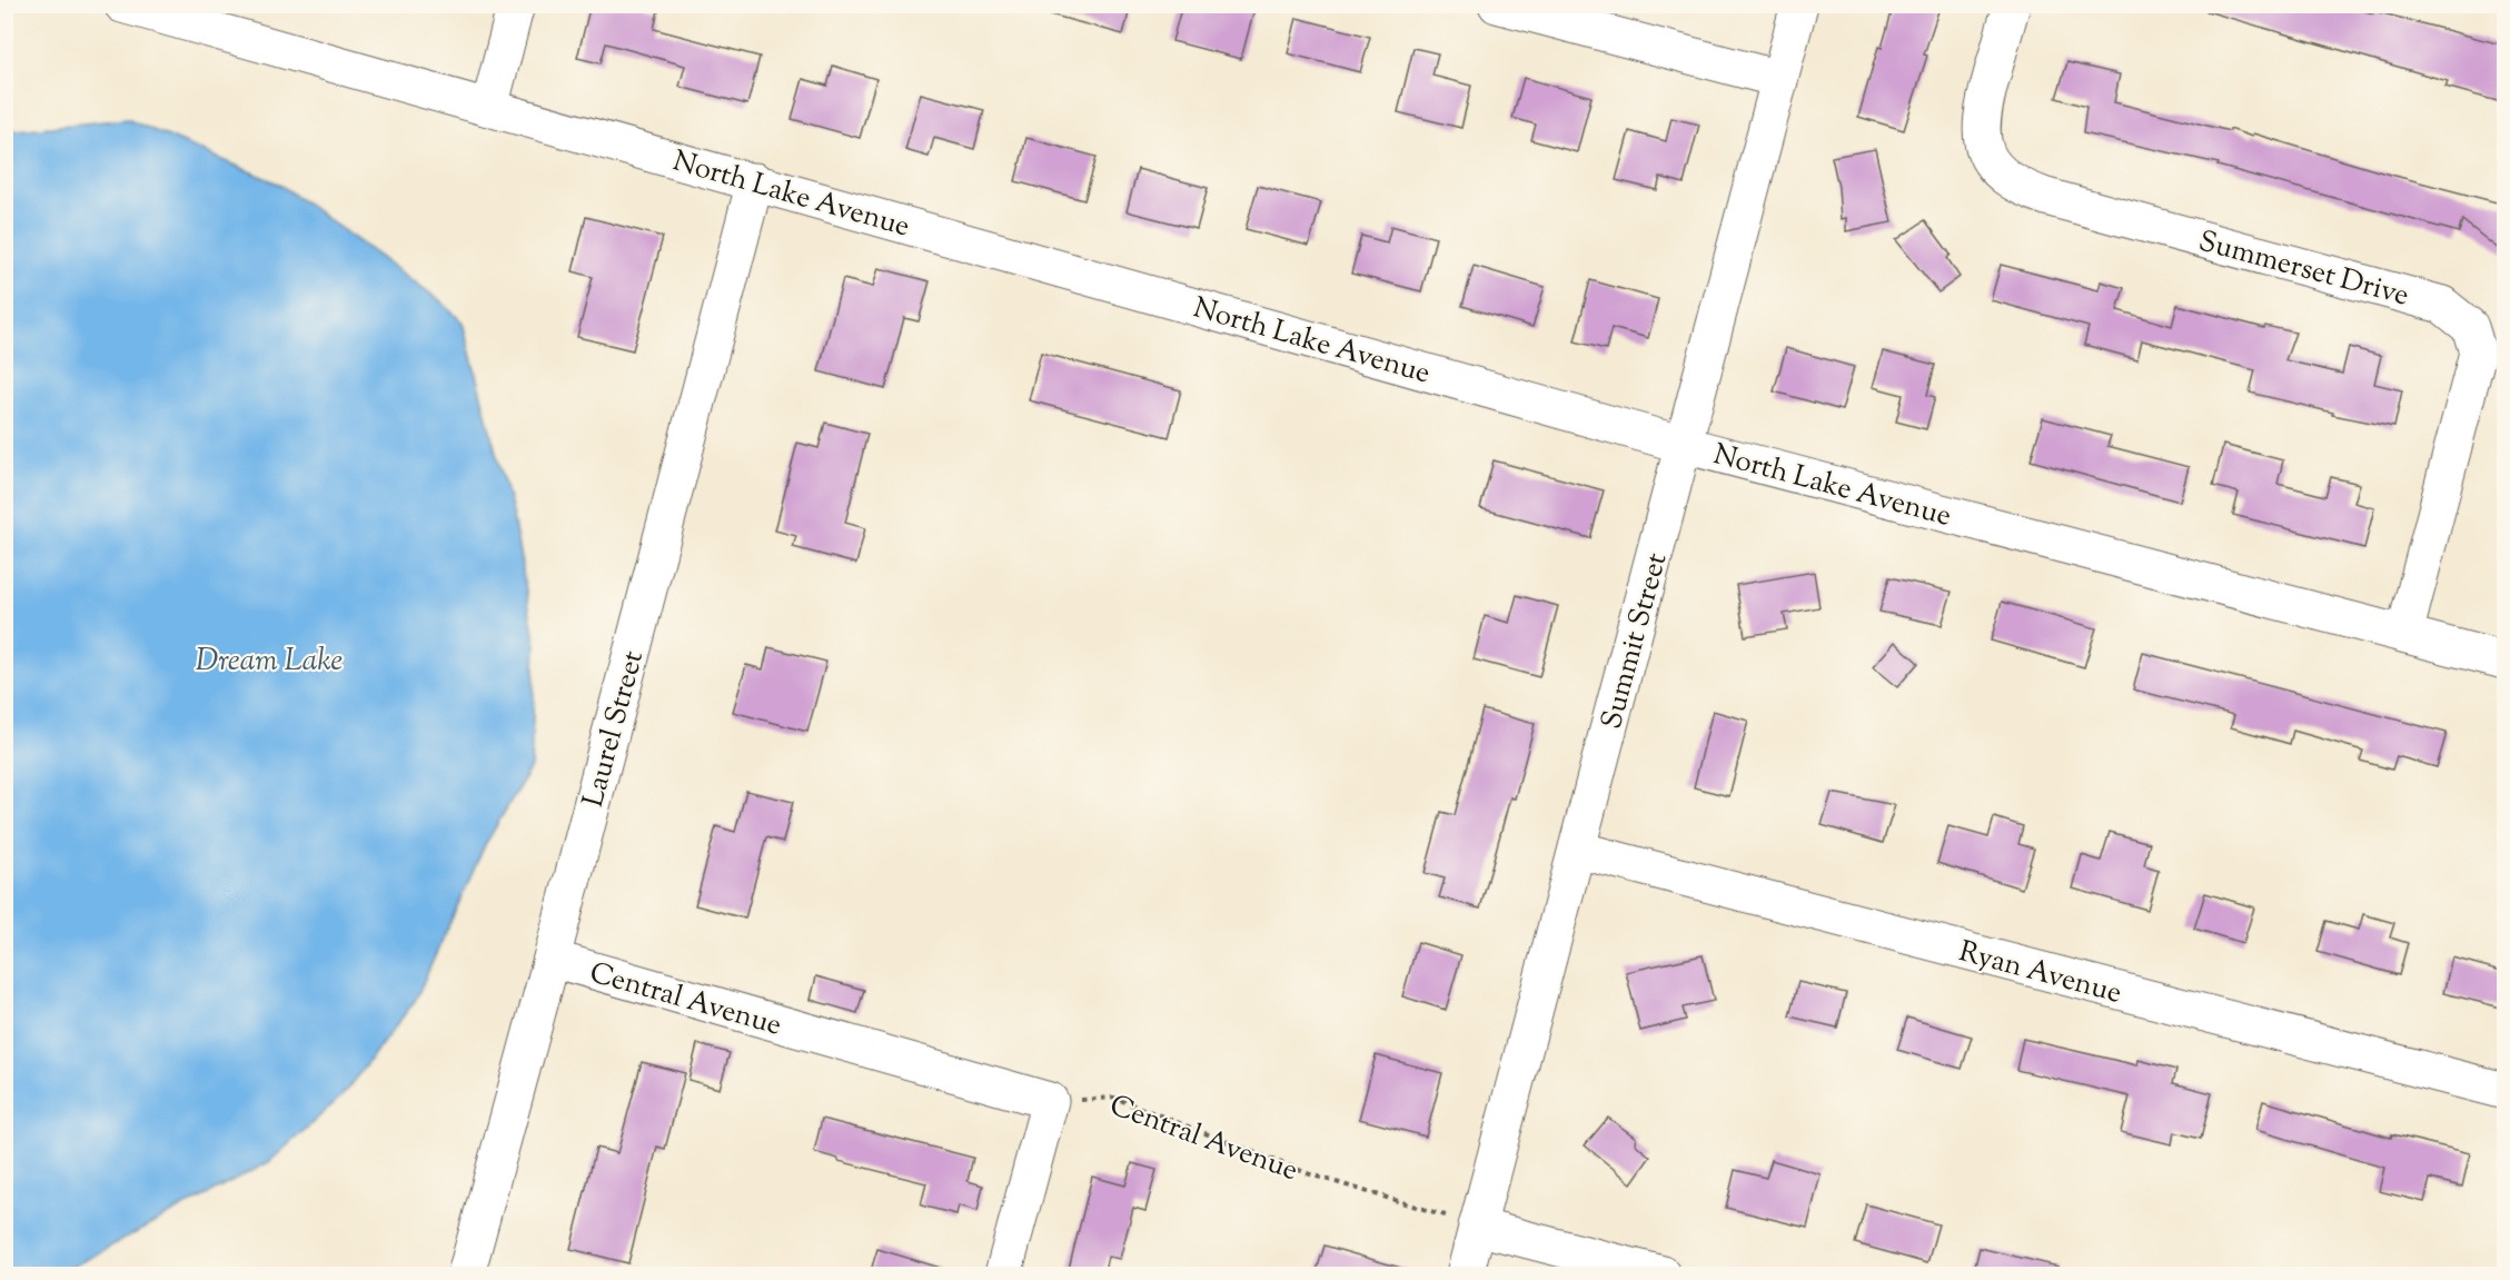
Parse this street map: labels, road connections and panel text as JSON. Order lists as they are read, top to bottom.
{
  "streets": {
    "street": [
      "North Lake Avenue",
      "Summerset Drive",
      "Summit Street",
      "Laurel Street",
      "Ryan Avenue",
      "Central Avenue"
    ]
  },
  "crossings": [
    ["North Lake Avenue", "Summerset Drive"],
    ["North Lake Avenue", "Summit Street"],
    ["North Lake Avenue", "Laurel Street"],
    ["Summit Street", "Ryan Avenue"],
    ["Summit Street", "Central Avenue"],
    ["Laurel Street", "Central Avenue"]
  ],
  "water": ["Dream Lake"]
}
